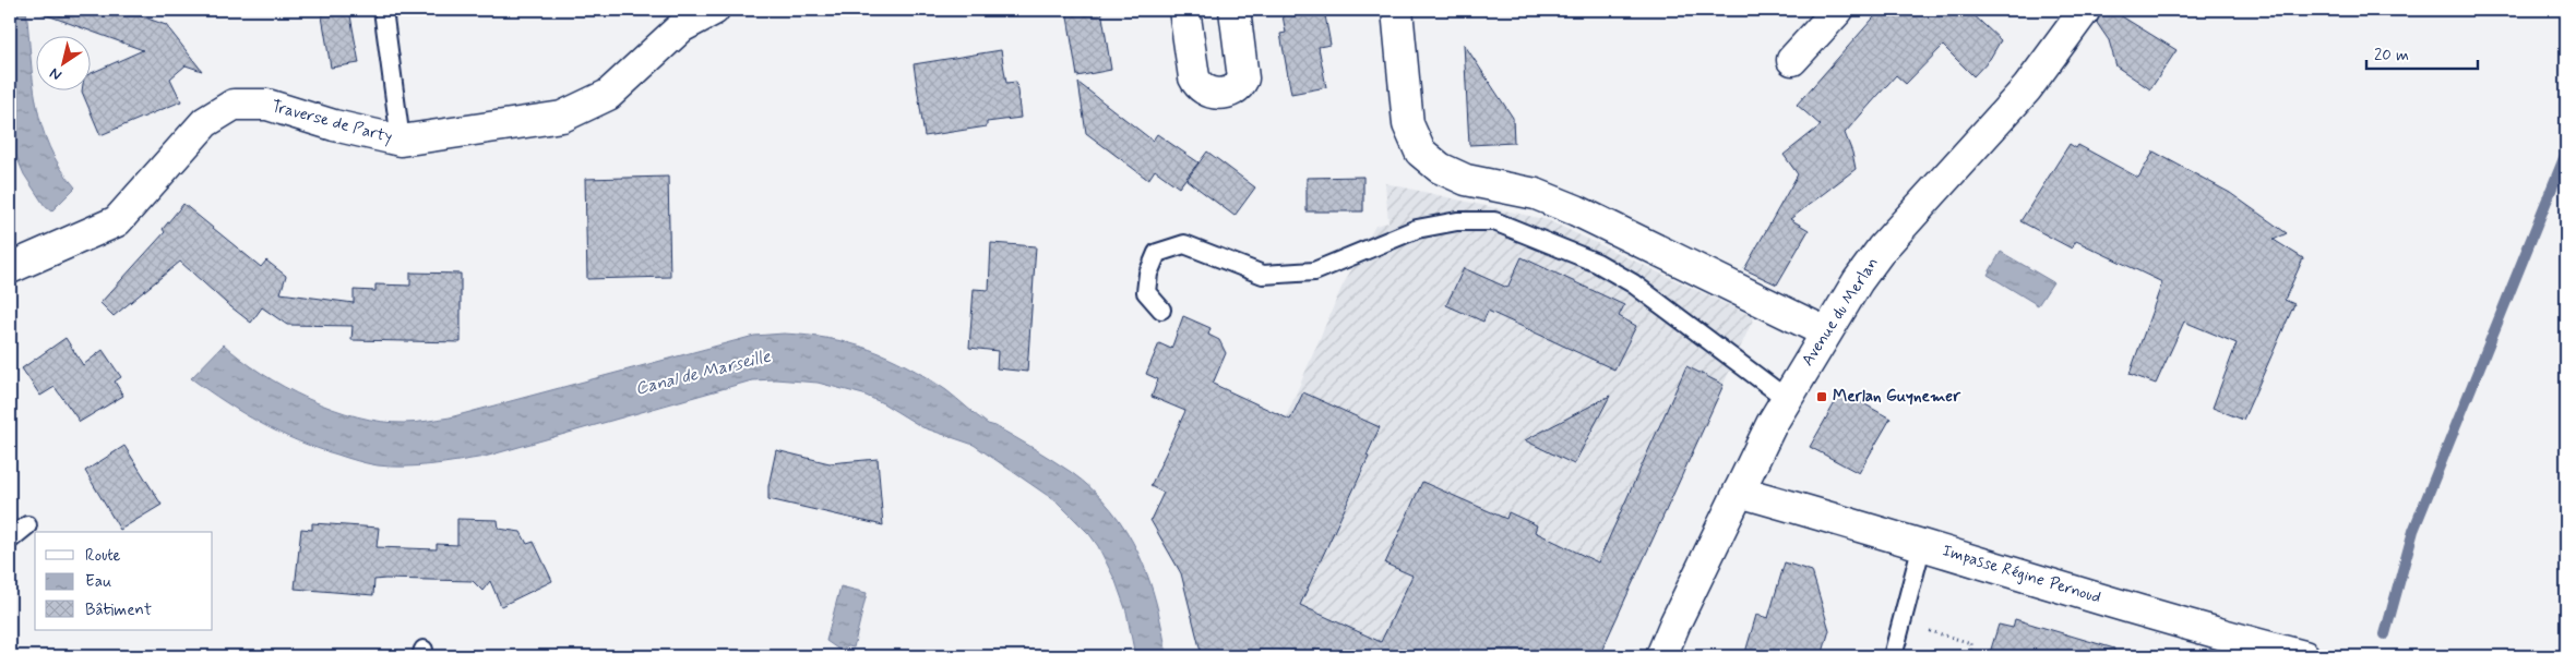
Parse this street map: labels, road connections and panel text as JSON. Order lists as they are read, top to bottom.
{
  "streets": {
    "street": ["Traverse de Party", "Avenue du Merlan", "Impasse Régine Pernoud"]
  },
  "crossings": [
    ["Avenue du Merlan", "Impasse Régine Pernoud"]
  ],
  "water": ["Canal de Marseille"],
  "places": {
    "transit": ["Merlan Guynemer"]
  },
  "legend": ["Route", "Eau", "Bâtiment"],
  "scale_bar": "20 m",
  "north": "bottom left"
}
